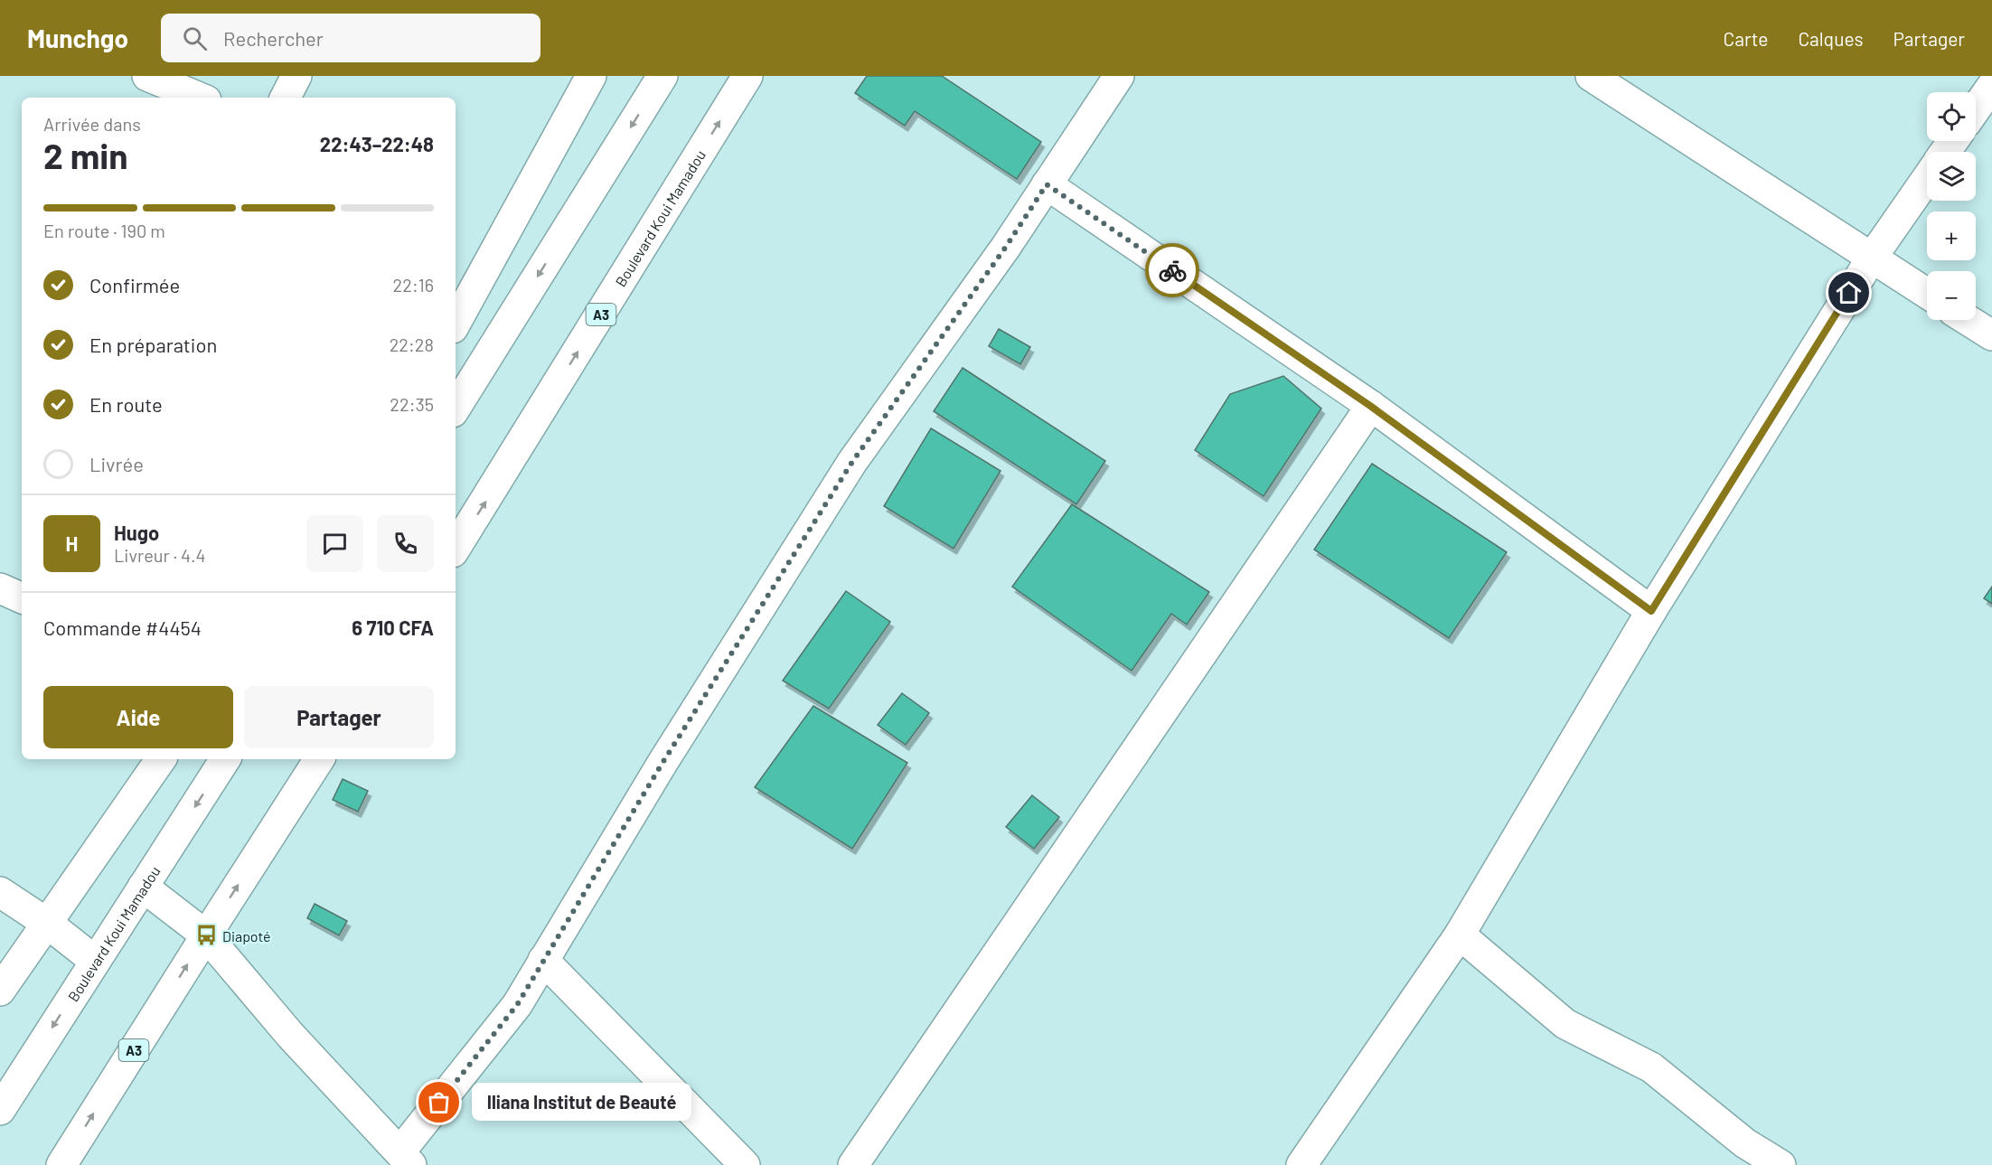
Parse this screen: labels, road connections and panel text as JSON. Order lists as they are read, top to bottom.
{
  "streets": {
    "street": ["Boulevard Koui Mamadou", "A3"]
  },
  "places": {
    "bus stop": ["Diapoté"],
    "other": ["Iliana Institut de Beauté"]
  },
  "page": {
    "header": "Munchgo",
    "search": "Rechercher",
    "nav": ["Carte", "Calques", "Partager"],
    "map_buttons": ["+", "−"],
    "heading": ["2 min", "Arrivée dans", "22:43–22:48"],
    "panel": [
      "Hugo",
      "Livreur · 4.4",
      "Commande #4454",
      "6 710 CFA"
    ],
    "bar": "En route · 190 m",
    "list": [
      ["Confirmée", "22:16"],
      ["En préparation", "22:28"],
      ["En route", "22:35"],
      "Livrée"
    ],
    "round": "H",
    "buttons": ["Aide", "Partager"],
    "bubble": "Iliana Institut de Beauté"
  }
}
